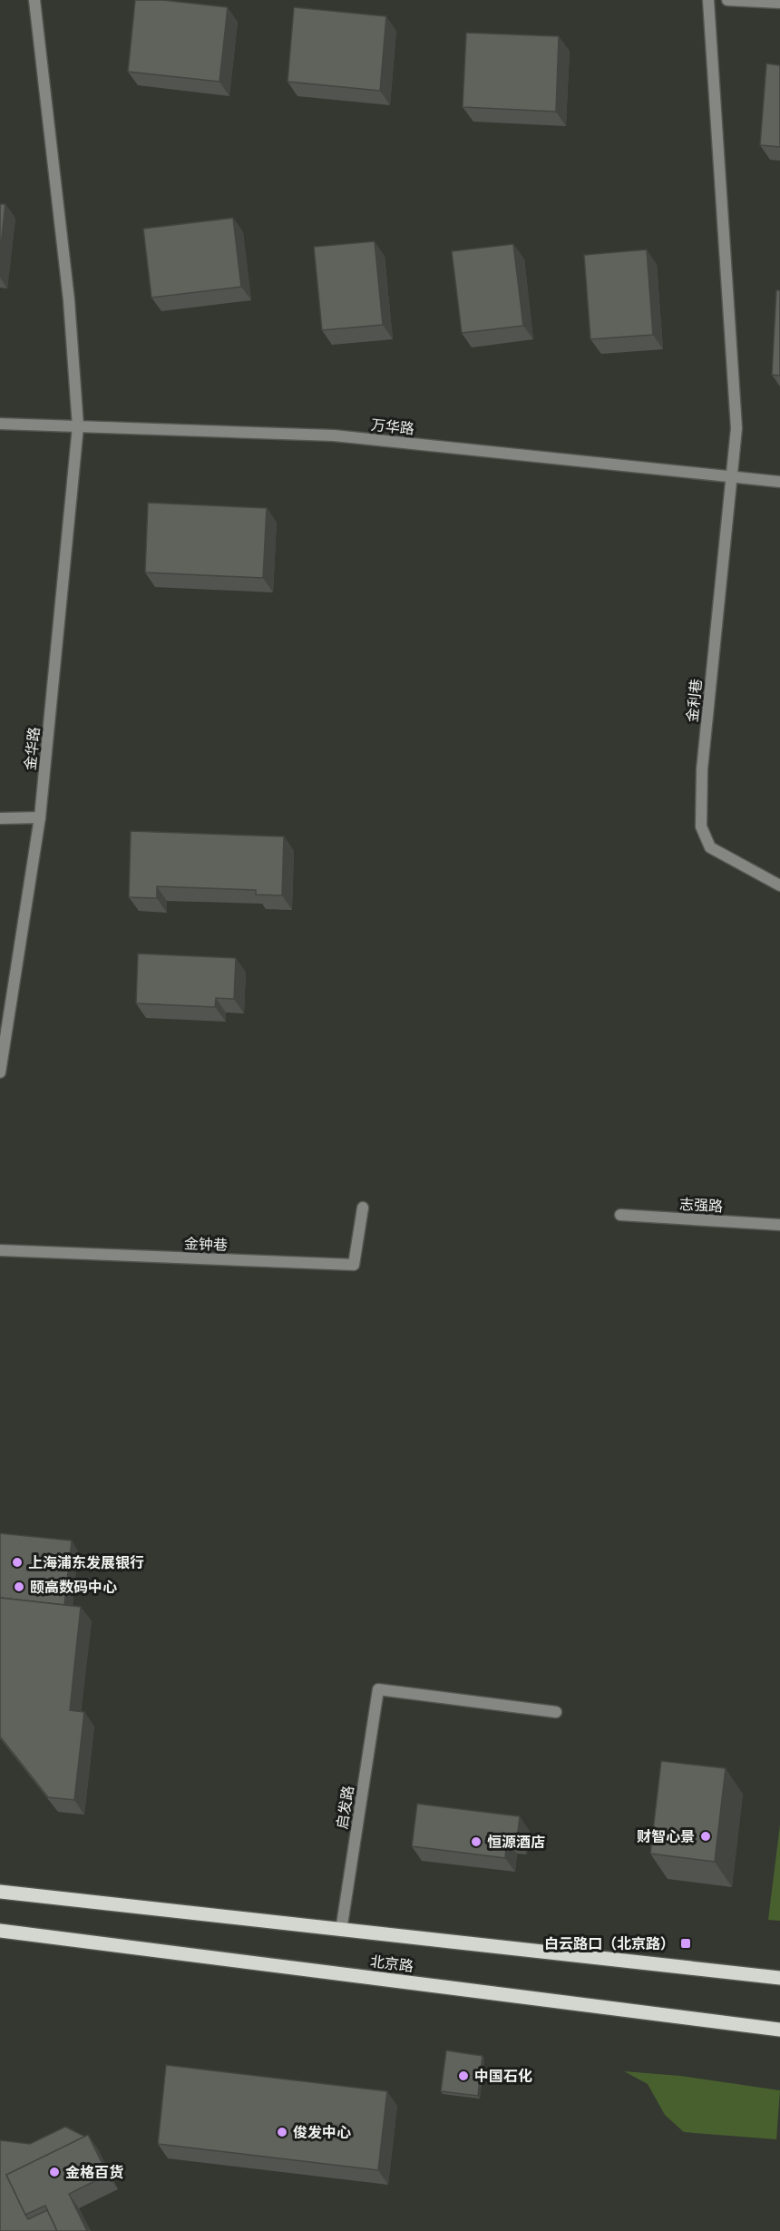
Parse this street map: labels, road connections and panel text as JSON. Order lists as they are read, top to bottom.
{
  "streets": {
    "main road": ["北京路"],
    "street": [
      "万华路",
      "金利巷",
      "金华路",
      "志强路",
      "金钟巷",
      "启发路"
    ]
  },
  "crossings": [
    ["万华路", "金利巷"],
    ["万华路", "金华路"],
    ["启发路", "北京路"]
  ],
  "places": {
    "other": [
      "上海浦东发展银行",
      "颐高数码中心",
      "财智心景",
      "恒源酒店",
      "中国石化",
      "俊发中心",
      "金格百货"
    ],
    "transit": ["白云路口（北京路）"]
  }
}
